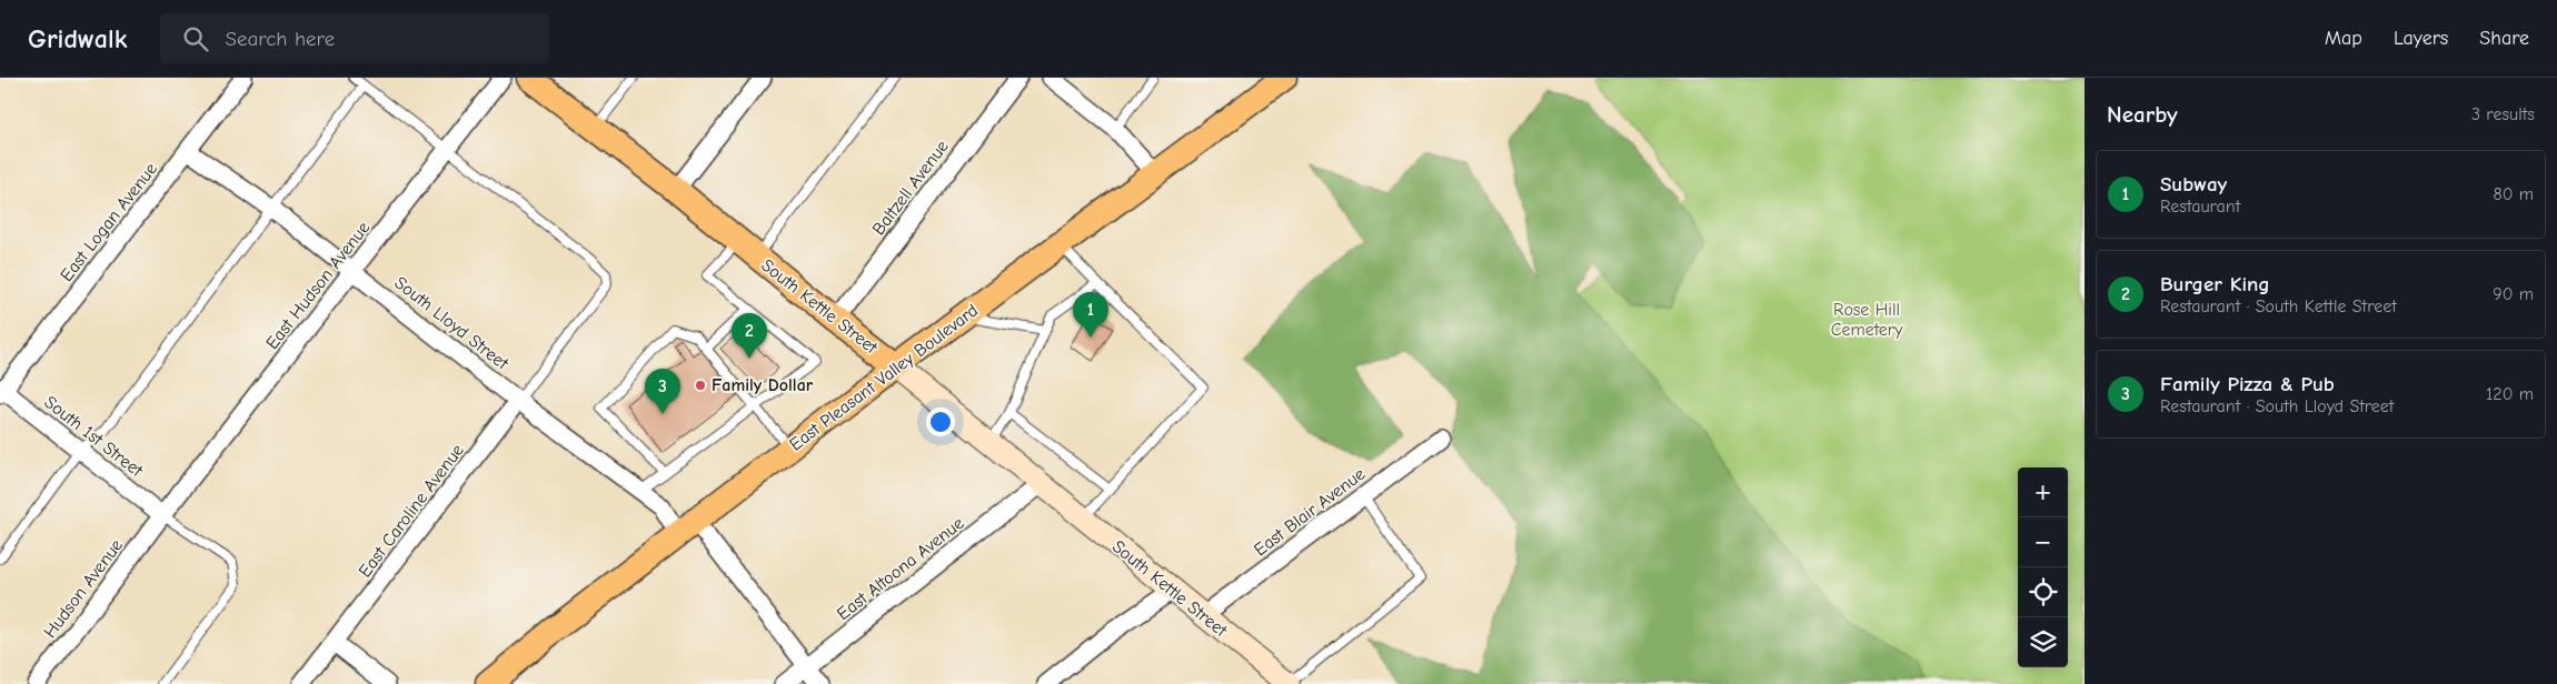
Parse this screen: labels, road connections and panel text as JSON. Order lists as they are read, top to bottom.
{
  "streets": {
    "main road": ["South Kettle Street", "East Pleasant Valley Boulevard"],
    "street": [
      "Baltzell Avenue",
      "East Logan Avenue",
      "East Hudson Avenue",
      "South Lloyd Street",
      "South 1st Street",
      "East Caroline Avenue",
      "East Blair Avenue",
      "East Altoona Avenue",
      "Hudson Avenue"
    ]
  },
  "crossings": [
    ["Baltzell Avenue", "South Kettle Street"],
    ["East Logan Avenue", "South Lloyd Street"],
    ["East Logan Avenue", "South 1st Street"],
    ["East Hudson Avenue", "South Lloyd Street"],
    ["East Hudson Avenue", "South 1st Street"],
    ["East Hudson Avenue", "Hudson Avenue"],
    ["South Kettle Street", "East Pleasant Valley Boulevard"],
    ["South Kettle Street", "East Blair Avenue"],
    ["South Kettle Street", "East Altoona Avenue"],
    ["South Lloyd Street", "East Pleasant Valley Boulevard"],
    ["South Lloyd Street", "East Caroline Avenue"],
    ["South Lloyd Street", "East Altoona Avenue"],
    ["South 1st Street", "Hudson Avenue"]
  ],
  "parks": ["Rose Hill Cemetery"],
  "places": ["Family Dollar"],
  "page": {
    "header": "Gridwalk",
    "search": "Search here",
    "nav": ["Map", "Layers", "Share"],
    "heading": ["Nearby", "3 results"],
    "list": [
      {
        "mark": "1",
        "name": "Subway",
        "note": "Restaurant",
        "value": "80 m"
      },
      {
        "mark": "2",
        "name": "Burger King",
        "note": "Restaurant · South Kettle Street",
        "value": "90 m"
      },
      {
        "mark": "3",
        "name": "Family Pizza & Pub",
        "note": "Restaurant · South Lloyd Street",
        "value": "120 m"
      }
    ],
    "pins": ["1", "2", "3"],
    "map_buttons": ["+", "−"]
  }
}
